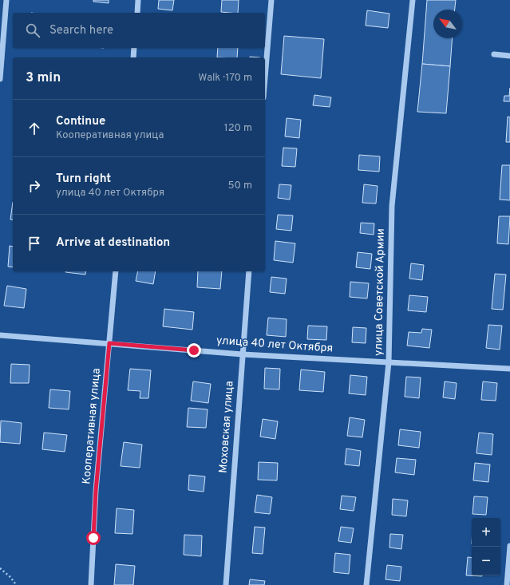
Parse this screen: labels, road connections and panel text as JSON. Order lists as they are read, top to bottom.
{
  "streets": {
    "street": [
      "улица Советской Армии",
      "улица 40 лет Октября",
      "Кооперативная улица",
      "Моховская улица"
    ]
  },
  "crossings": [
    ["улица Советской Армии", "улица 40 лет Октября"],
    ["улица 40 лет Октября", "Кооперативная улица"],
    ["улица 40 лет Октября", "Моховская улица"]
  ],
  "north": "top left",
  "page": {
    "search": "Search here",
    "heading": ["3 min", "Walk · 170 m"],
    "list": [
      ["Continue", "Кооперативная улица", "120 m"],
      ["Turn right", "улица 40 лет Октября", "50 m"],
      "Arrive at destination"
    ],
    "map_buttons": ["+", "−"]
  }
}
